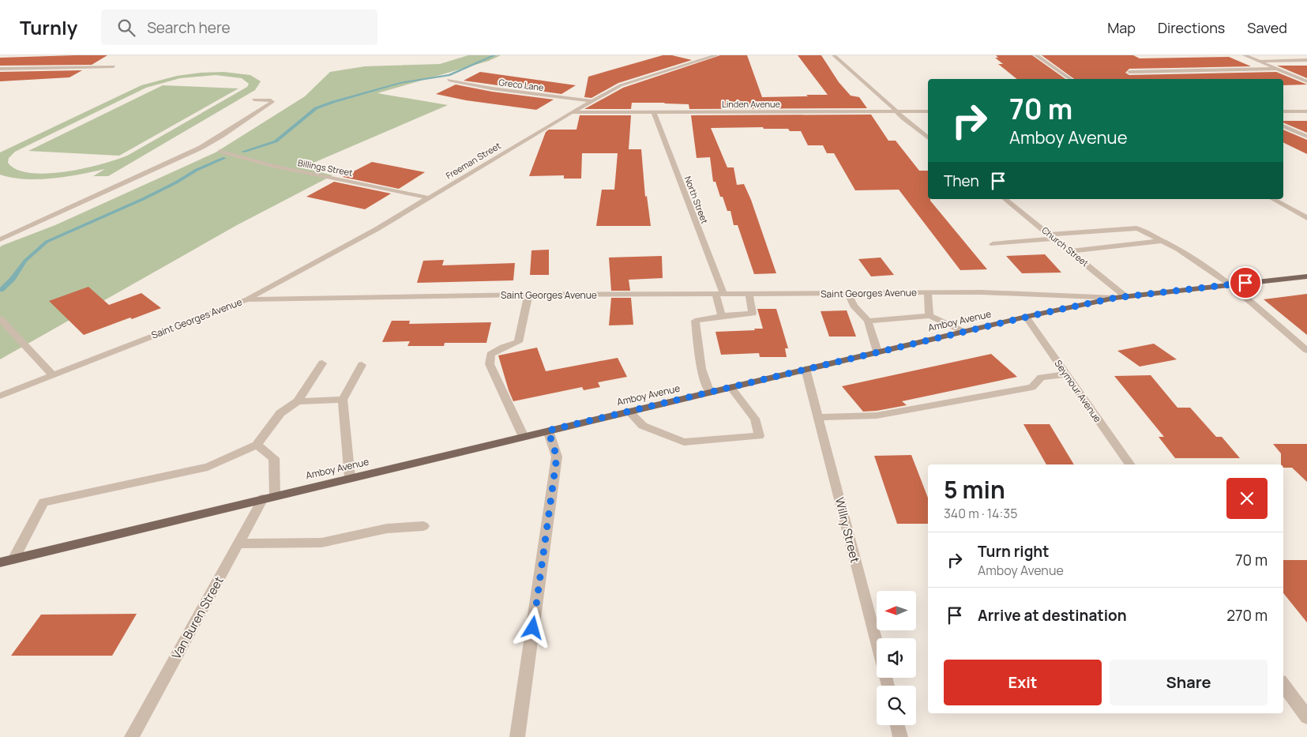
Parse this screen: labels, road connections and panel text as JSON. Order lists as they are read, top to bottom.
{
  "streets": {
    "main road": ["Amboy Avenue"],
    "street": [
      "Greco Lane",
      "Linden Avenue",
      "Freeman Street",
      "Billings Street",
      "North Street",
      "Church Street",
      "Saint Georges Avenue",
      "Seymour Avenue",
      "Willry Street",
      "Van Buren Street"
    ]
  },
  "crossings": [
    ["Greco Lane", "Freeman Street"],
    ["Linden Avenue", "Freeman Street"],
    ["Linden Avenue", "North Street"],
    ["Freeman Street", "Billings Street"],
    ["Freeman Street", "Saint Georges Avenue"],
    ["North Street", "Saint Georges Avenue"],
    ["Church Street", "Amboy Avenue"],
    ["Saint Georges Avenue", "Amboy Avenue"],
    ["Amboy Avenue", "Seymour Avenue"],
    ["Amboy Avenue", "Willry Street"],
    ["Amboy Avenue", "Van Buren Street"]
  ],
  "north": "left",
  "page": {
    "header": "Turnly",
    "search": "Search here",
    "nav": ["Map", "Directions", "Saved"],
    "turn": ["70 m", "Amboy Avenue"],
    "then": "Then",
    "heading": ["5 min", "340 m · 14:35"],
    "list": [
      {
        "name": "Turn right",
        "note": "Amboy Avenue",
        "value": "70 m"
      },
      {
        "name": "Arrive at destination",
        "value": "270 m"
      }
    ],
    "buttons": ["Exit", "Share"]
  }
}
